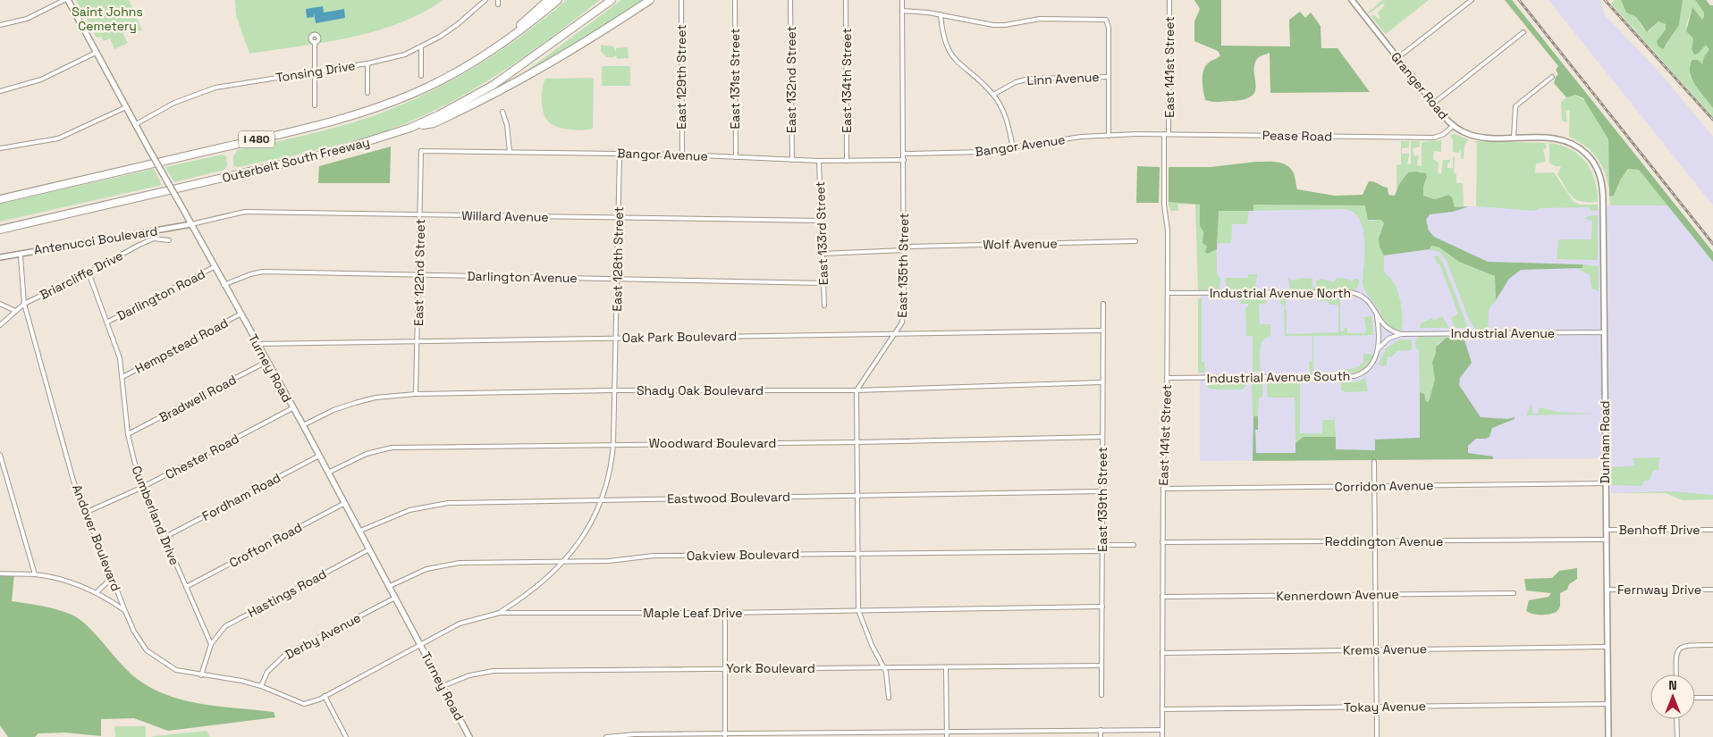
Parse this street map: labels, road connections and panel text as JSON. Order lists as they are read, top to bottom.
{
  "streets": {
    "highway": ["I 480", "Outerbelt South Freeway"],
    "main road": ["Turney Road"],
    "street": [
      "East 141st Street",
      "Tonsing Drive",
      "East 129th Street",
      "East 131st Street",
      "Linn Avenue",
      "East 132nd Street",
      "East 134th Street",
      "Granger Road",
      "Pease Road",
      "Bangor Avenue",
      "Willard Avenue",
      "East 133rd Street",
      "Antenucci Boulevard",
      "Wolf Avenue",
      "East 128th Street",
      "East 135th Street",
      "East 122nd Street",
      "Briarcliffe Drive",
      "Darlington Avenue",
      "Industrial Avenue North",
      "Darlington Road",
      "Industrial Avenue",
      "Oak Park Boulevard",
      "Hempstead Road",
      "Industrial Avenue South",
      "Shady Oak Boulevard",
      "Bradwell Road",
      "Dunham Road",
      "Woodward Boulevard",
      "Chester Road",
      "Corridon Avenue",
      "Fordham Road",
      "Eastwood Boulevard",
      "East 139th Street",
      "Cumberland Drive",
      "Benhoff Drive",
      "Andover Boulevard",
      "Reddington Avenue",
      "Crofton Road",
      "Oakview Boulevard",
      "Fernway Drive",
      "Hastings Road",
      "Kennerdown Avenue",
      "Maple Leaf Drive",
      "Derby Avenue",
      "Krems Avenue",
      "York Boulevard",
      "Tokay Avenue"
    ]
  },
  "crossings": [
    ["East 141st Street", "Pease Road"],
    ["East 141st Street", "Industrial Avenue North"],
    ["East 141st Street", "Industrial Avenue South"],
    ["East 141st Street", "Corridon Avenue"],
    ["East 141st Street", "Reddington Avenue"],
    ["East 141st Street", "Kennerdown Avenue"],
    ["East 141st Street", "Krems Avenue"],
    ["East 141st Street", "Tokay Avenue"],
    ["Tonsing Drive", "Turney Road"],
    ["East 129th Street", "Bangor Avenue"],
    ["East 131st Street", "Bangor Avenue"],
    ["East 132nd Street", "Bangor Avenue"],
    ["East 134th Street", "Bangor Avenue"],
    ["Granger Road", "Pease Road"],
    ["Granger Road", "Dunham Road"],
    ["Pease Road", "Bangor Avenue"],
    ["Bangor Avenue", "East 133rd Street"],
    ["Bangor Avenue", "East 128th Street"],
    ["Bangor Avenue", "East 135th Street"],
    ["Bangor Avenue", "East 122nd Street"],
    ["Willard Avenue", "East 133rd Street"],
    ["Willard Avenue", "Antenucci Boulevard"],
    ["Willard Avenue", "East 128th Street"],
    ["Willard Avenue", "East 122nd Street"],
    ["Willard Avenue", "Turney Road"],
    ["East 133rd Street", "Wolf Avenue"],
    ["East 133rd Street", "Darlington Avenue"],
    ["Antenucci Boulevard", "Turney Road"],
    ["Wolf Avenue", "East 135th Street"],
    ["East 128th Street", "Darlington Avenue"],
    ["East 128th Street", "Oak Park Boulevard"],
    ["East 128th Street", "Shady Oak Boulevard"],
    ["East 128th Street", "Woodward Boulevard"],
    ["East 128th Street", "Eastwood Boulevard"],
    ["East 128th Street", "Oakview Boulevard"],
    ["East 128th Street", "Maple Leaf Drive"],
    ["East 135th Street", "Oak Park Boulevard"],
    ["East 135th Street", "Shady Oak Boulevard"],
    ["East 122nd Street", "Darlington Avenue"],
    ["East 122nd Street", "Oak Park Boulevard"],
    ["East 122nd Street", "Shady Oak Boulevard"],
    ["Briarcliffe Drive", "Cumberland Drive"],
    ["Briarcliffe Drive", "Andover Boulevard"],
    ["Darlington Avenue", "Turney Road"],
    ["Industrial Avenue North", "Industrial Avenue"],
    ["Industrial Avenue North", "Industrial Avenue South"],
    ["Darlington Road", "Turney Road"],
    ["Darlington Road", "Cumberland Drive"],
    ["Industrial Avenue", "Industrial Avenue South"],
    ["Industrial Avenue", "Dunham Road"],
    ["Oak Park Boulevard", "Turney Road"],
    ["Oak Park Boulevard", "East 139th Street"],
    ["Hempstead Road", "Turney Road"],
    ["Hempstead Road", "Cumberland Drive"],
    ["Turney Road", "Shady Oak Boulevard"],
    ["Turney Road", "Bradwell Road"],
    ["Turney Road", "Woodward Boulevard"],
    ["Turney Road", "Chester Road"],
    ["Turney Road", "Fordham Road"],
    ["Turney Road", "Eastwood Boulevard"],
    ["Turney Road", "Crofton Road"],
    ["Turney Road", "Oakview Boulevard"],
    ["Turney Road", "Hastings Road"],
    ["Turney Road", "Maple Leaf Drive"],
    ["Turney Road", "Derby Avenue"],
    ["Turney Road", "York Boulevard"],
    ["Shady Oak Boulevard", "East 139th Street"],
    ["Bradwell Road", "Cumberland Drive"],
    ["Dunham Road", "Corridon Avenue"],
    ["Dunham Road", "Benhoff Drive"],
    ["Dunham Road", "Reddington Avenue"],
    ["Dunham Road", "Fernway Drive"],
    ["Dunham Road", "Krems Avenue"],
    ["Dunham Road", "Tokay Avenue"],
    ["Woodward Boulevard", "East 139th Street"],
    ["Chester Road", "Cumberland Drive"],
    ["Chester Road", "Andover Boulevard"],
    ["Fordham Road", "Cumberland Drive"],
    ["Eastwood Boulevard", "East 139th Street"],
    ["East 139th Street", "Oakview Boulevard"],
    ["East 139th Street", "Maple Leaf Drive"],
    ["East 139th Street", "York Boulevard"],
    ["Cumberland Drive", "Crofton Road"],
    ["Cumberland Drive", "Hastings Road"],
    ["Andover Boulevard", "Maple Leaf Drive"],
    ["Andover Boulevard", "Derby Avenue"]
  ],
  "parks": ["Saint Johns Cemetery"],
  "north": "top"
}
